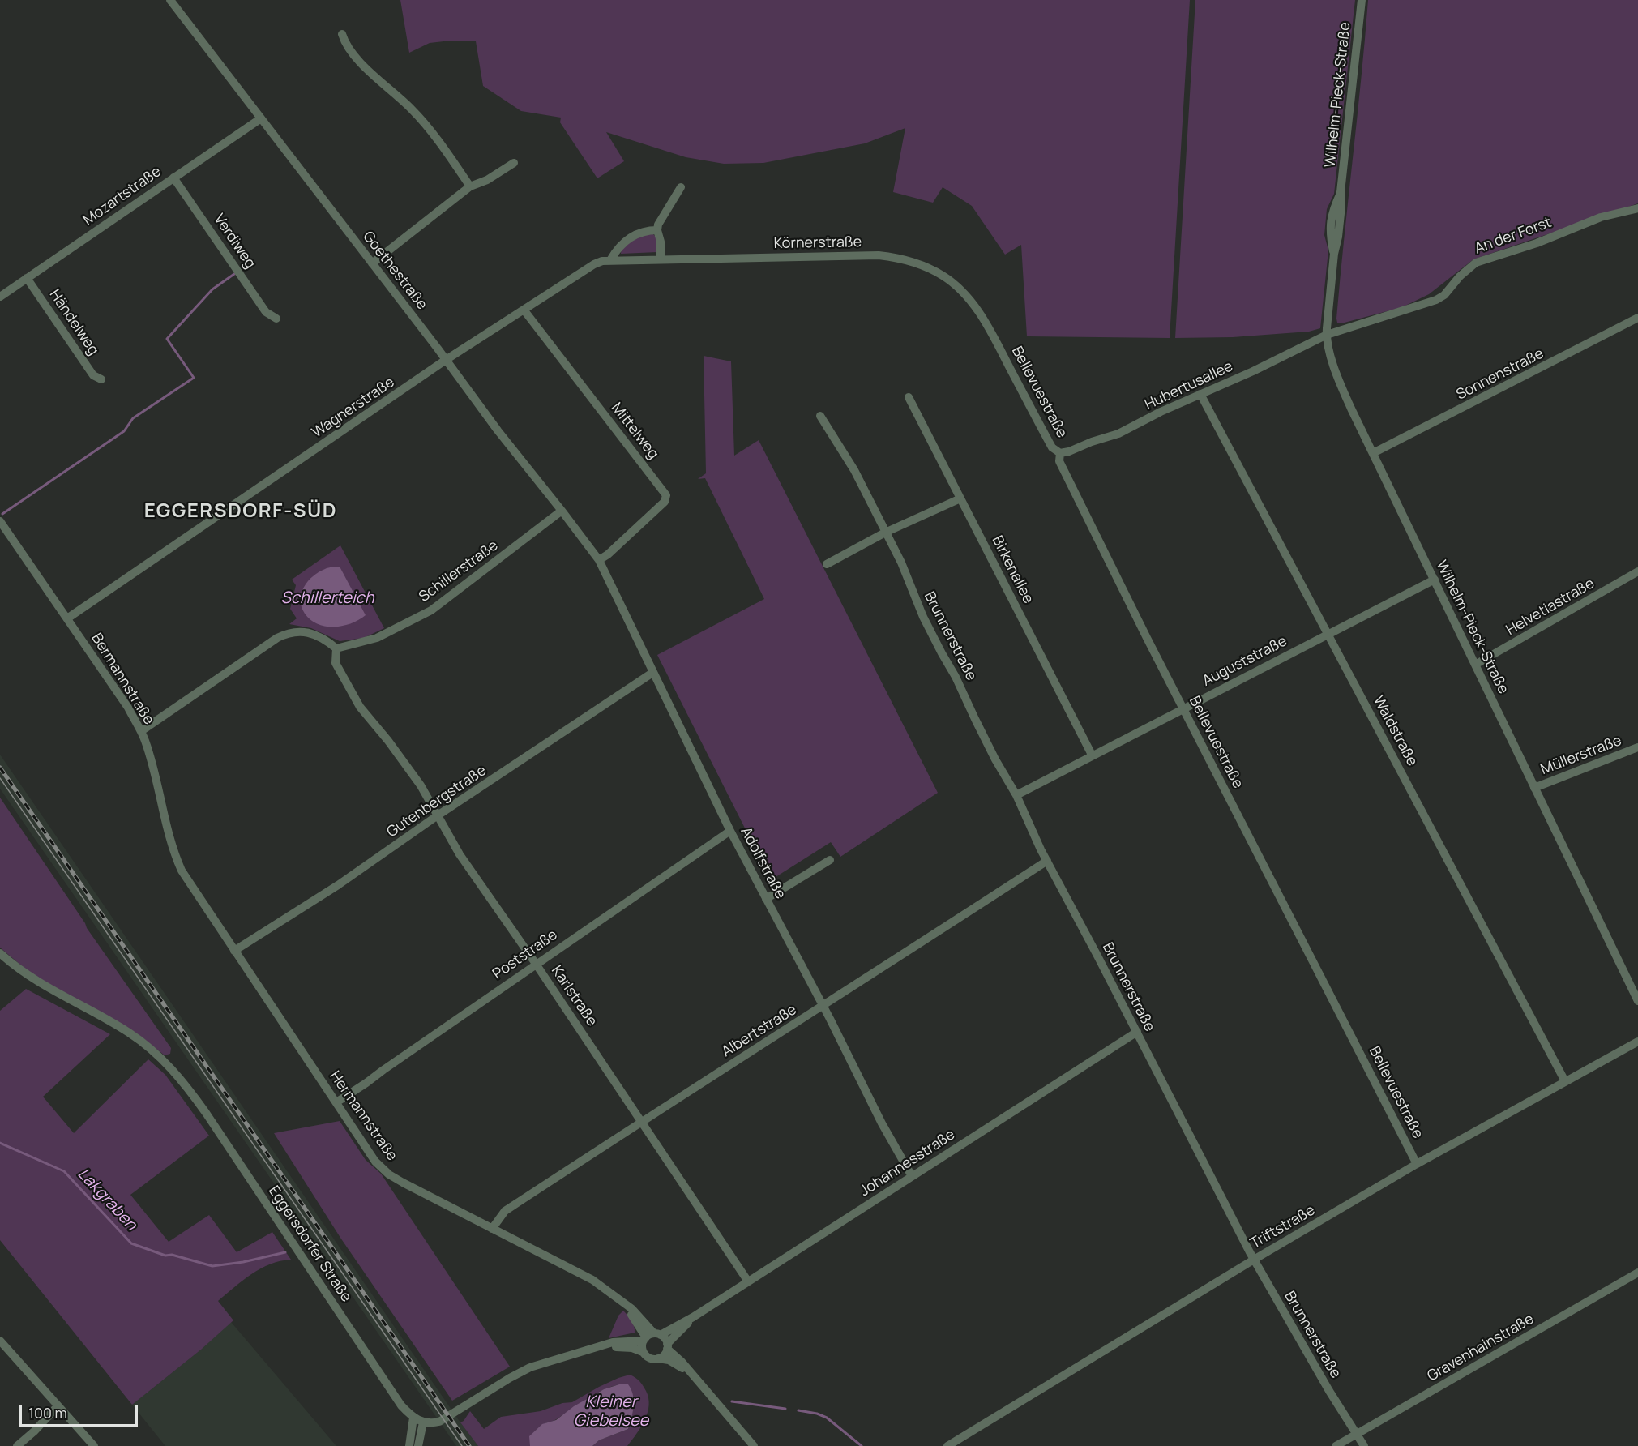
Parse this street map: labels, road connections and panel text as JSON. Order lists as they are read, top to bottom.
{
  "streets": {
    "street": [
      "Wilhelm-Pieck-Straße",
      "Mozartstraße",
      "An der Forst",
      "Verdiweg",
      "Körnerstraße",
      "Goethestraße",
      "Händelweg",
      "Sonnenstraße",
      "Hubertusallee",
      "Bellevuestraße",
      "Wagnerstraße",
      "Mittelweg",
      "Birkenallee",
      "Schillerstraße",
      "Helvetiastraße",
      "Brunnerstraße",
      "Auguststraße",
      "Bermannstraße",
      "Waldstraße",
      "Müllerstraße",
      "Gutenbergstraße",
      "Adolfstraße",
      "Poststraße",
      "Karlstraße",
      "Albertstraße",
      "Hermannstraße",
      "Johannesstraße",
      "Triftstraße",
      "Eggersdorfer Straße",
      "Gravenhainstraße"
    ]
  },
  "crossings": [
    ["Wilhelm-Pieck-Straße", "An der Forst"],
    ["Wilhelm-Pieck-Straße", "Sonnenstraße"],
    ["Wilhelm-Pieck-Straße", "Hubertusallee"],
    ["Wilhelm-Pieck-Straße", "Helvetiastraße"],
    ["Wilhelm-Pieck-Straße", "Auguststraße"],
    ["Wilhelm-Pieck-Straße", "Müllerstraße"],
    ["Mozartstraße", "Verdiweg"],
    ["Mozartstraße", "Goethestraße"],
    ["Mozartstraße", "Händelweg"],
    ["An der Forst", "Hubertusallee"],
    ["Körnerstraße", "Bellevuestraße"],
    ["Körnerstraße", "Wagnerstraße"],
    ["Goethestraße", "Wagnerstraße"],
    ["Goethestraße", "Mittelweg"],
    ["Goethestraße", "Schillerstraße"],
    ["Goethestraße", "Adolfstraße"],
    ["Hubertusallee", "Bellevuestraße"],
    ["Hubertusallee", "Waldstraße"],
    ["Bellevuestraße", "Auguststraße"],
    ["Bellevuestraße", "Triftstraße"],
    ["Wagnerstraße", "Mittelweg"],
    ["Wagnerstraße", "Bermannstraße"],
    ["Mittelweg", "Adolfstraße"],
    ["Birkenallee", "Auguststraße"],
    ["Schillerstraße", "Karlstraße"],
    ["Brunnerstraße", "Auguststraße"],
    ["Brunnerstraße", "Albertstraße"],
    ["Brunnerstraße", "Johannesstraße"],
    ["Brunnerstraße", "Triftstraße"],
    ["Brunnerstraße", "Gravenhainstraße"],
    ["Auguststraße", "Waldstraße"],
    ["Bermannstraße", "Hermannstraße"],
    ["Waldstraße", "Triftstraße"],
    ["Gutenbergstraße", "Adolfstraße"],
    ["Gutenbergstraße", "Karlstraße"],
    ["Gutenbergstraße", "Hermannstraße"],
    ["Adolfstraße", "Poststraße"],
    ["Adolfstraße", "Albertstraße"],
    ["Adolfstraße", "Johannesstraße"],
    ["Poststraße", "Karlstraße"],
    ["Poststraße", "Hermannstraße"],
    ["Karlstraße", "Albertstraße"],
    ["Karlstraße", "Johannesstraße"],
    ["Albertstraße", "Hermannstraße"],
    ["Hermannstraße", "Johannesstraße"]
  ],
  "districts": ["EGGERSDORF-SÜD"],
  "water": ["Schillerteich", "Lakgraben", "Kleiner Giebelsee"],
  "scale_bar": "100 m"
}
